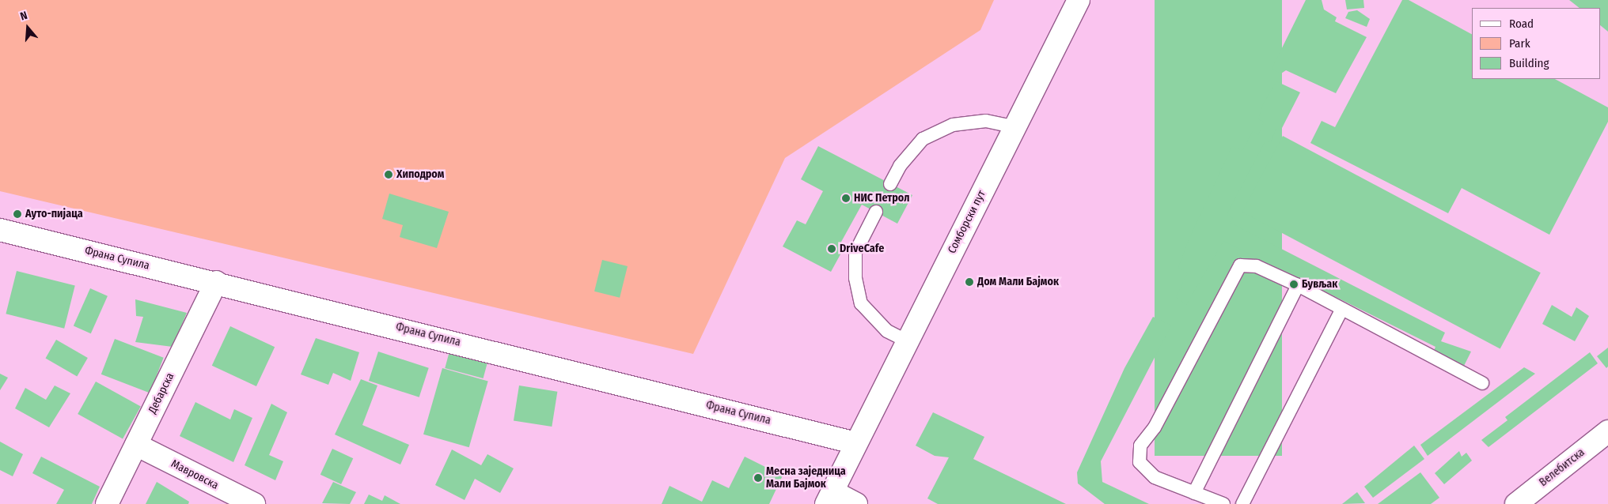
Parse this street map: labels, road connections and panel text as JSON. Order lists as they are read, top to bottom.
{
  "streets": {
    "street": [
      "Сомборски пут",
      "Франа Супила",
      "Дебарска",
      "Велебитска",
      "Мавровска"
    ]
  },
  "crossings": [
    ["Сомборски пут", "Франа Супила"],
    ["Франа Супила", "Дебарска"],
    ["Дебарска", "Мавровска"]
  ],
  "places": [
    "Хиподром",
    "НИС Петрол",
    "Ауто-пијаца",
    "DriveCafe",
    "Дом Мали Бајмок",
    "Бувљак",
    "Месна заједница Мали Бајмок"
  ],
  "legend": ["Road", "Park", "Building"],
  "north": "top"
}
